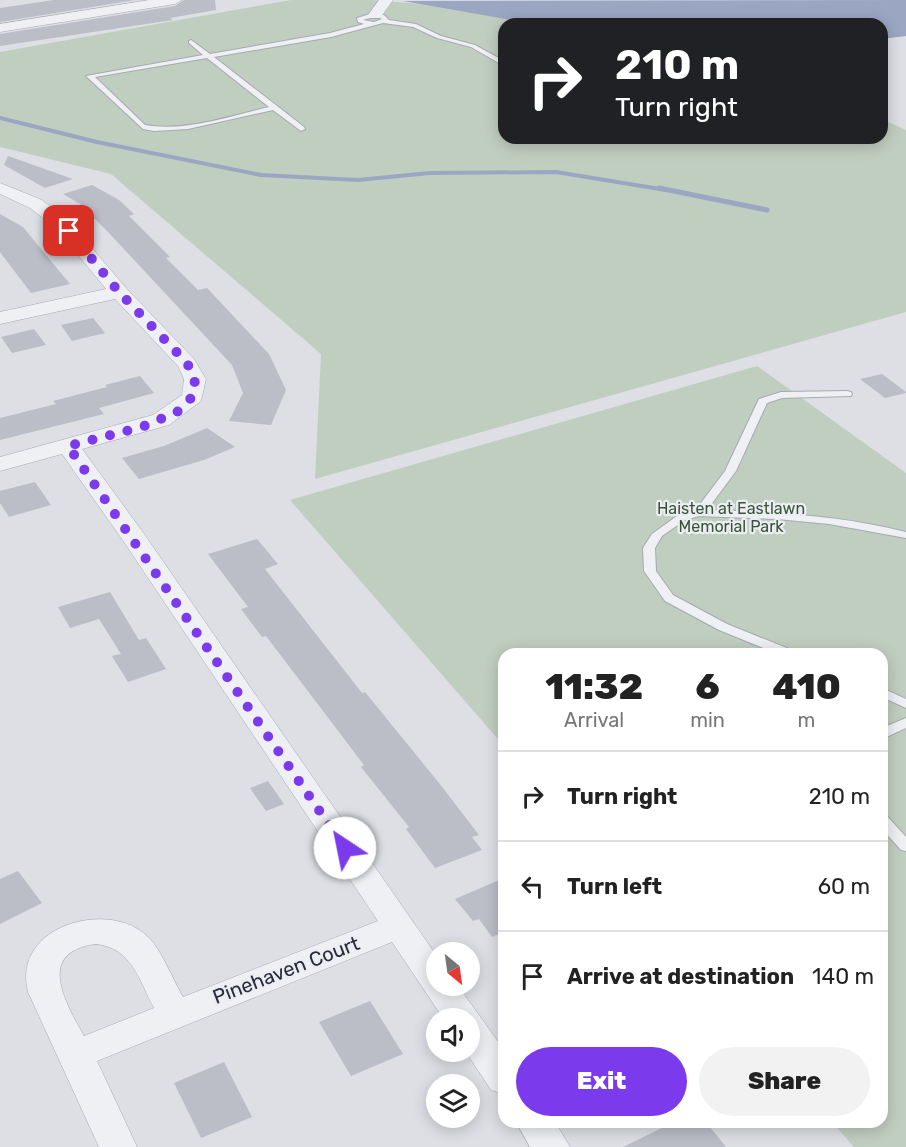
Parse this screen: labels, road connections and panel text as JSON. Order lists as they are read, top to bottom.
{
  "streets": {
    "street": ["Pinehaven Court"]
  },
  "parks": ["Haisten at Eastlawn Memorial Park"],
  "north": "bottom right",
  "page": {
    "turn": ["210 m", "Turn right"],
    "eta": [
      "11:32",
      "Arrival",
      "6",
      "min",
      "410",
      "m"
    ],
    "list": [
      {
        "name": "Turn right",
        "value": "210 m"
      },
      {
        "name": "Turn left",
        "value": "60 m"
      },
      {
        "name": "Arrive at destination",
        "value": "140 m"
      }
    ],
    "buttons": ["Exit", "Share"]
  }
}
